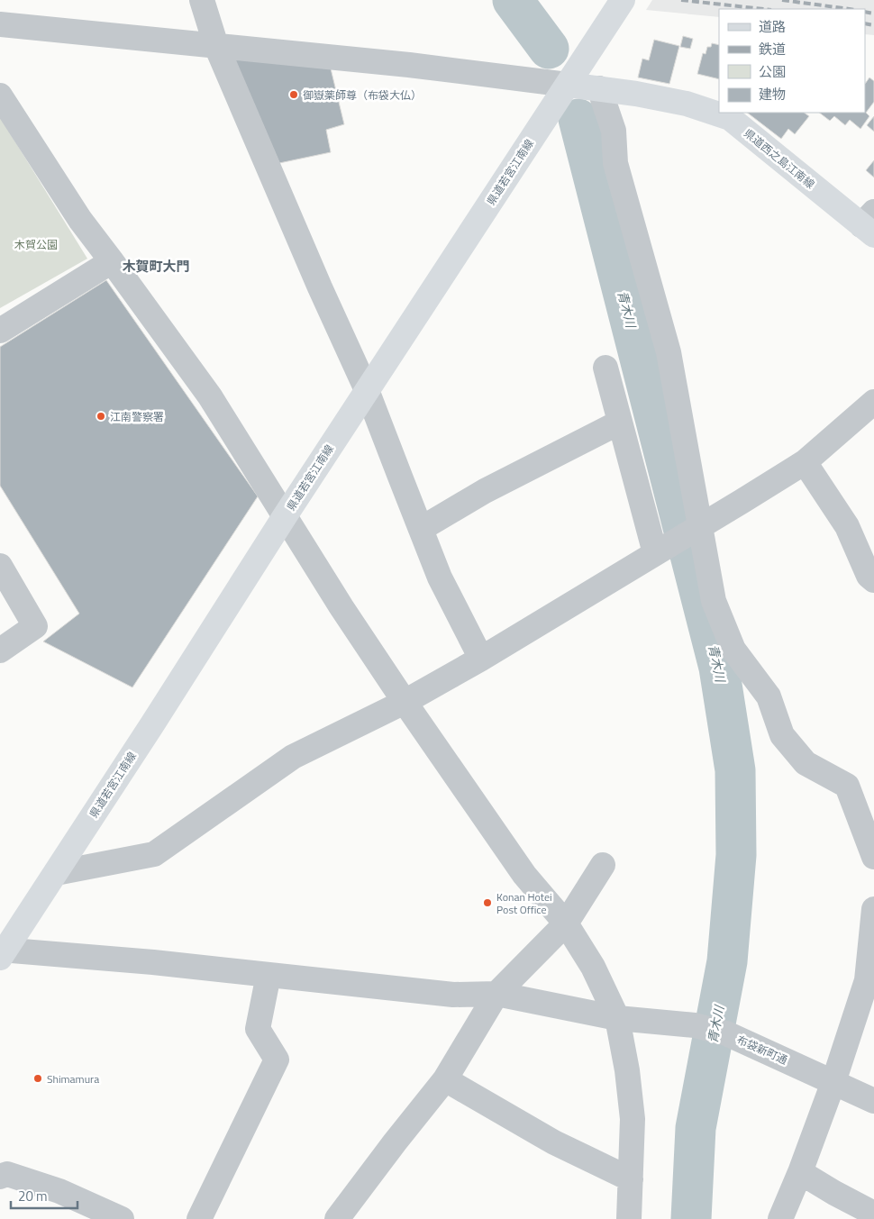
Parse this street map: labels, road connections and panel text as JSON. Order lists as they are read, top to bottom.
{
  "streets": {
    "main road": ["県道西之島江南線", "県道若宮江南線"],
    "street": ["布袋新町通"]
  },
  "crossings": [
    ["県道西之島江南線", "県道若宮江南線"],
    ["県道若宮江南線", "布袋新町通"]
  ],
  "districts": ["木賀町大門"],
  "water": ["青木川"],
  "parks": ["木賀公園"],
  "places": [
    "御嶽薬師尊（布袋大仏）",
    "江南警察署",
    "Konan Hotei Post Office",
    "Shimamura"
  ],
  "legend": [
    "道路",
    "鉄道",
    "公園",
    "建物"
  ],
  "scale_bar": "20 m"
}
